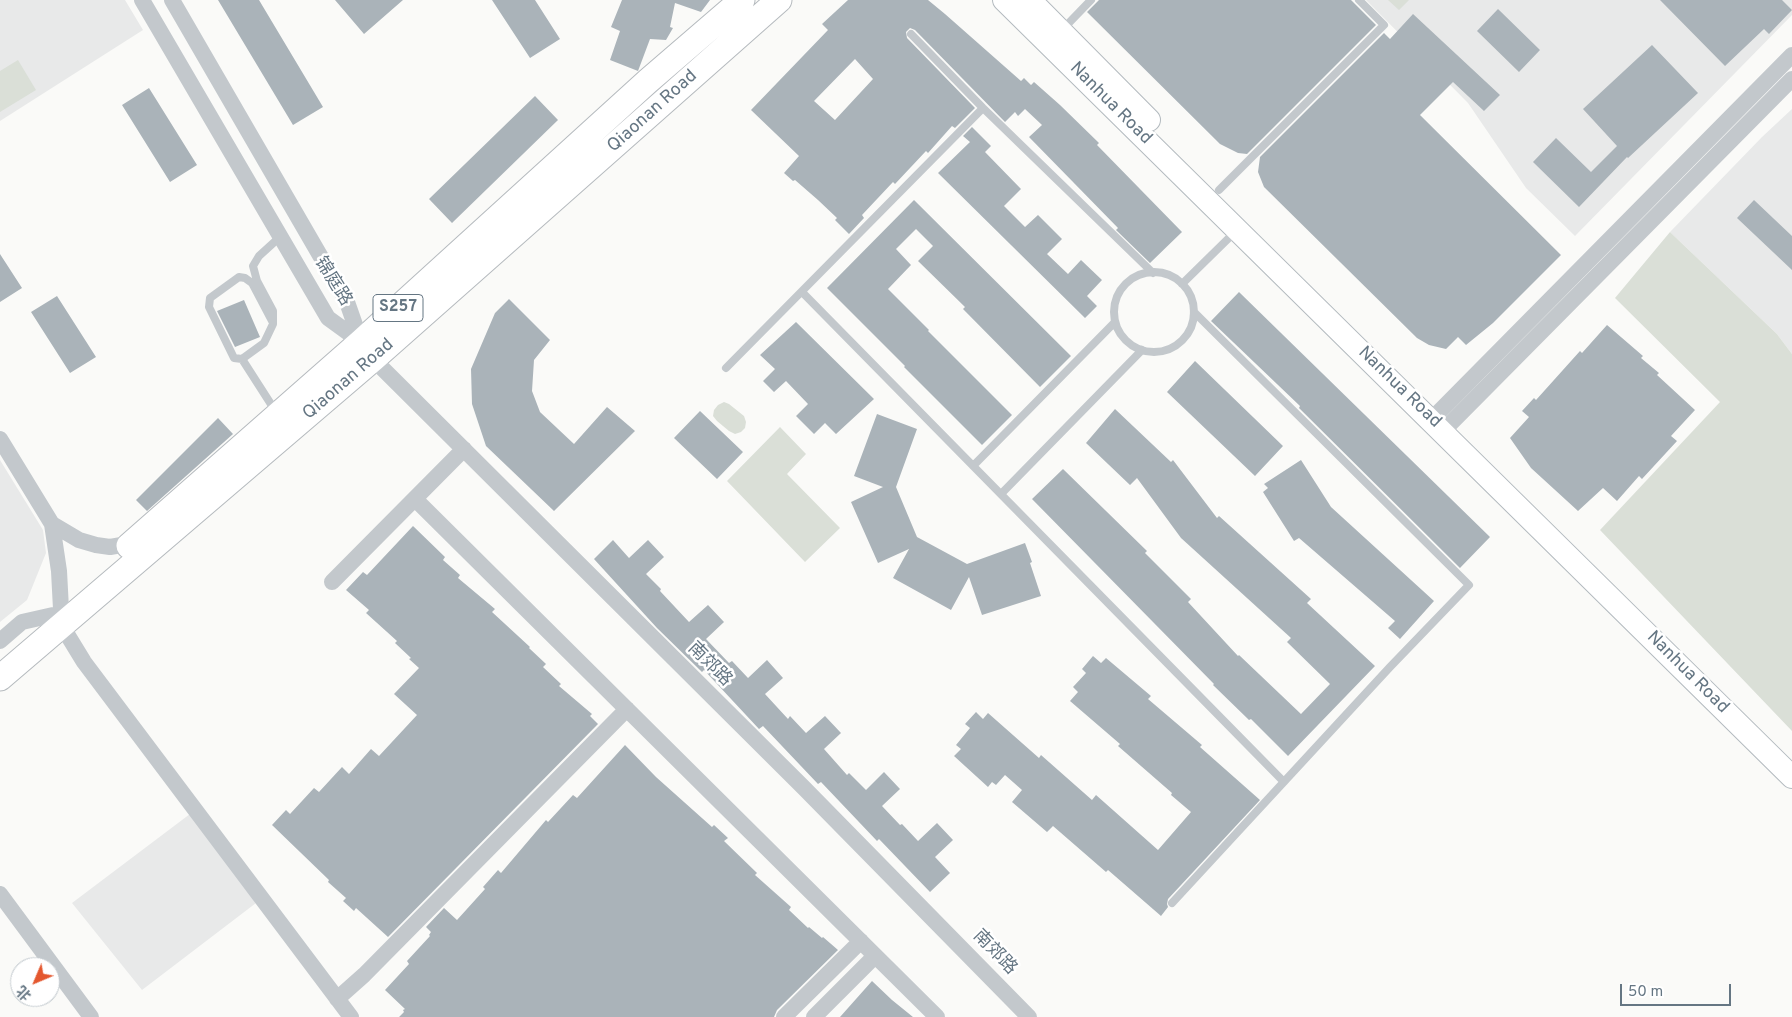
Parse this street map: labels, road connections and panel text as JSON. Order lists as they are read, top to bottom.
{
  "streets": {
    "main road": ["Qiaonan Road", "S257"],
    "street": ["Nanhua Road", "锦庭路", "南郊路"]
  },
  "crossings": [
    ["Qiaonan Road", "锦庭路"],
    ["Qiaonan Road", "S257"],
    ["Qiaonan Road", "南郊路"],
    ["锦庭路", "南郊路"]
  ],
  "scale_bar": "50 m",
  "north": "bottom left"
}
